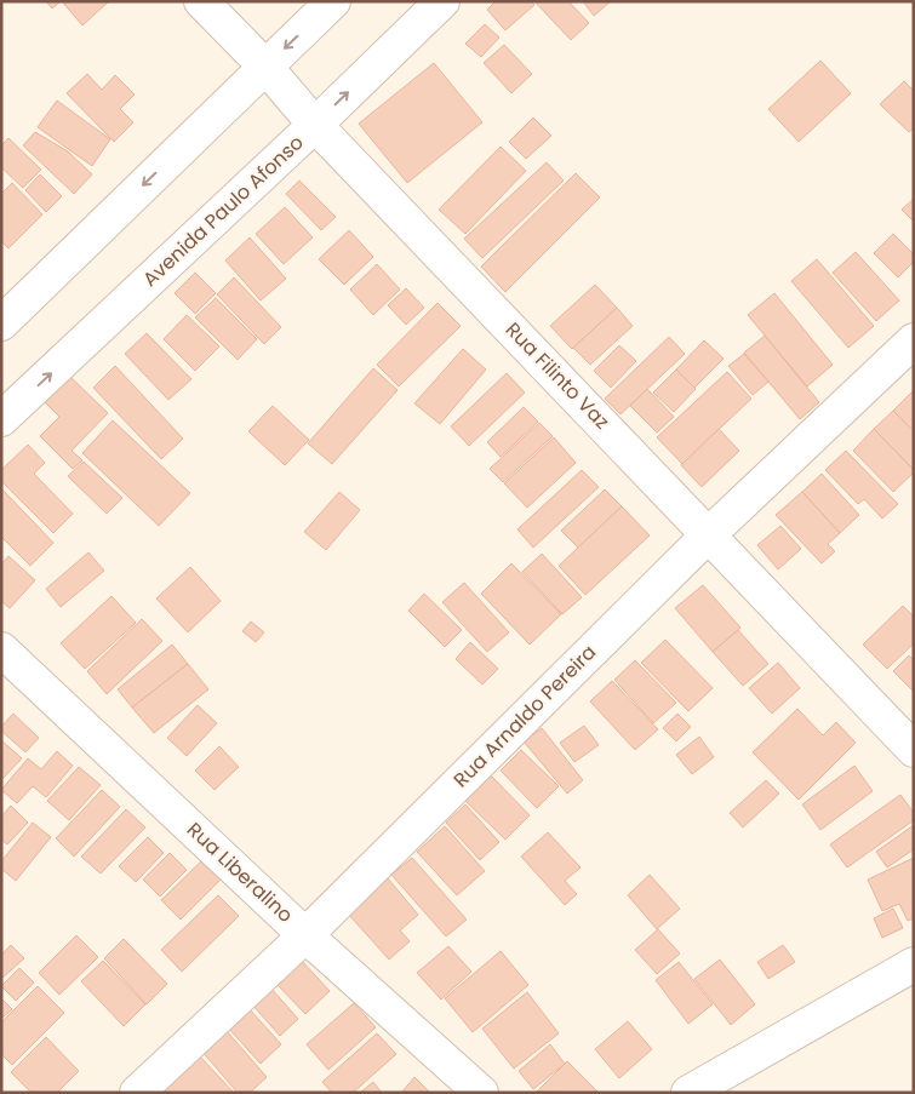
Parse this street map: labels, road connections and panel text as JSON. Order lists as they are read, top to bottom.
{
  "streets": {
    "street": [
      "Avenida Paulo Afonso",
      "Rua Filinto Vaz",
      "Rua Arnaldo Pereira",
      "Rua Liberalino"
    ]
  },
  "crossings": [
    ["Avenida Paulo Afonso", "Rua Filinto Vaz"],
    ["Rua Filinto Vaz", "Rua Arnaldo Pereira"],
    ["Rua Arnaldo Pereira", "Rua Liberalino"]
  ]
}
